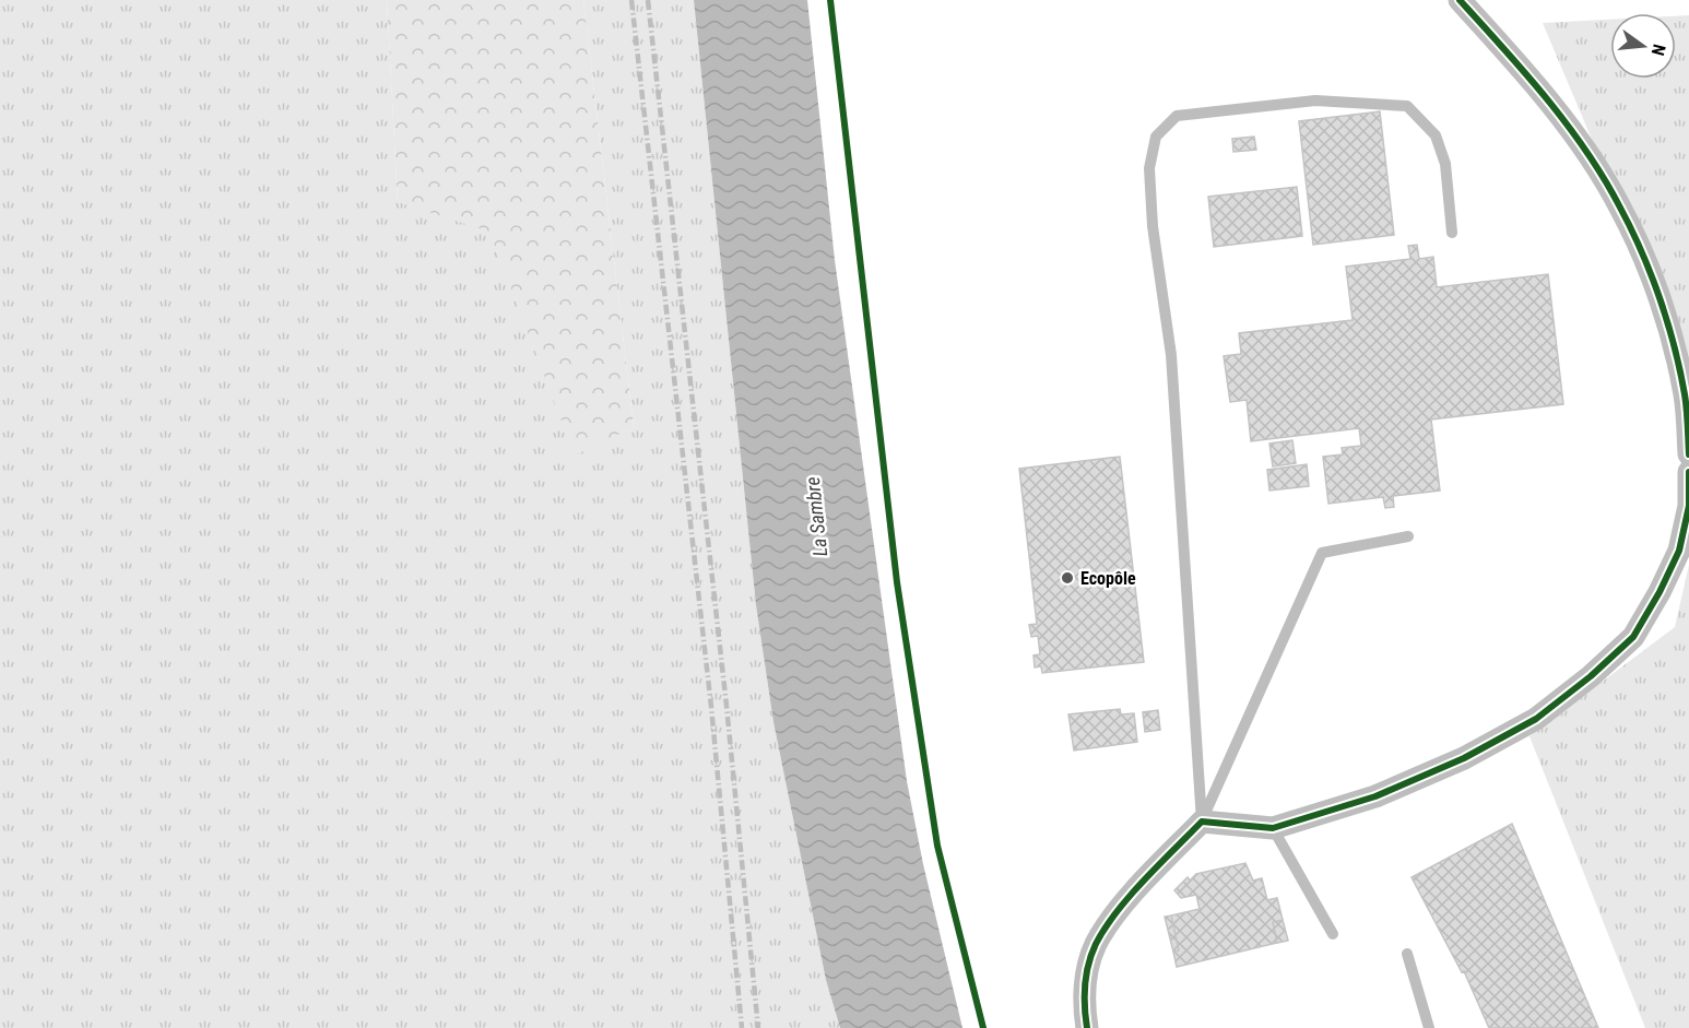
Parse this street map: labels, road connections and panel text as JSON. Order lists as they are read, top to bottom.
{
  "water": ["La Sambre"],
  "places": ["Ecopôle"],
  "north": "right"
}
